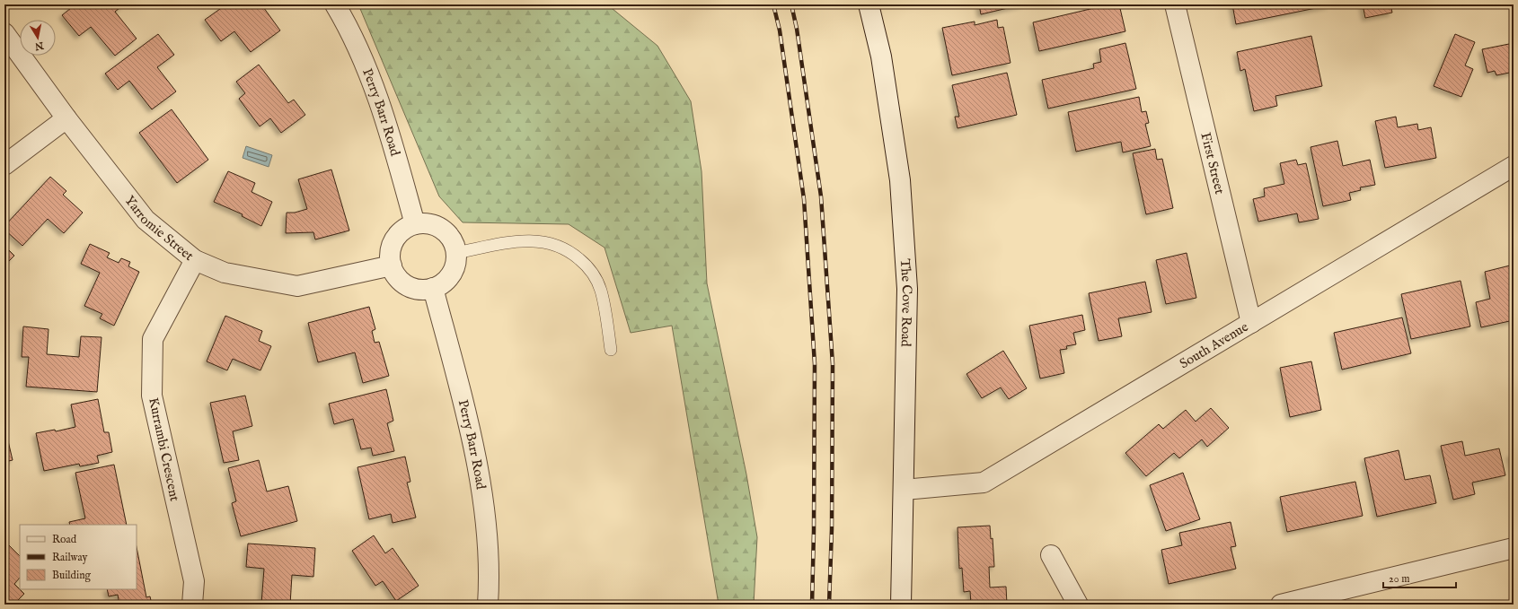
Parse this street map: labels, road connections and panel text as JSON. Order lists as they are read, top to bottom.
{
  "streets": {
    "street": [
      "Perry Barr Road",
      "First Street",
      "Yarromie Street",
      "The Cove Road",
      "South Avenue",
      "Kurrambi Crescent"
    ]
  },
  "crossings": [
    ["Perry Barr Road", "Yarromie Street"],
    ["First Street", "South Avenue"],
    ["Yarromie Street", "Kurrambi Crescent"],
    ["The Cove Road", "South Avenue"]
  ],
  "legend": ["Road", "Railway", "Building"],
  "scale_bar": "20 m",
  "north": "bottom"
}
